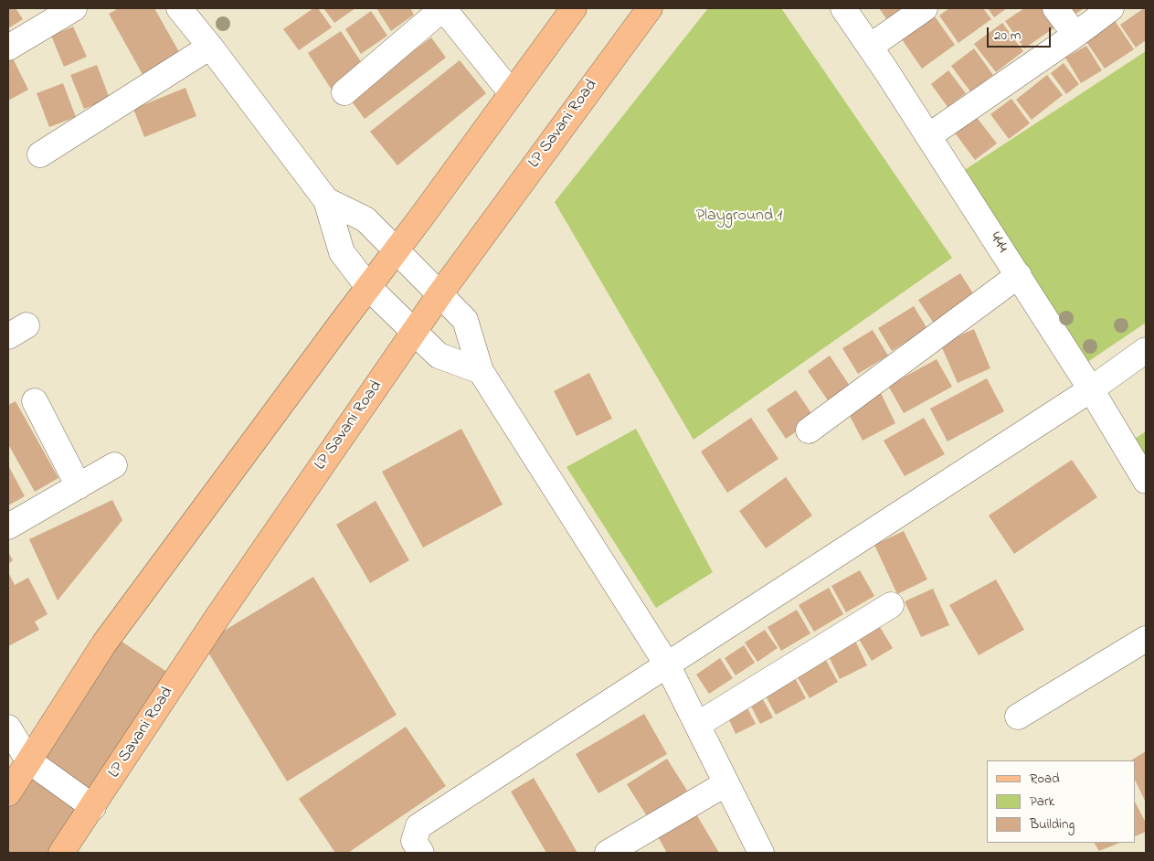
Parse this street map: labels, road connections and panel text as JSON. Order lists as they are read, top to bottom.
{
  "streets": {
    "main road": ["LP Savani Road"],
    "street": ["444"]
  },
  "parks": ["Playground 1"],
  "legend": ["Road", "Park", "Building"],
  "scale_bar": "20 m"
}
